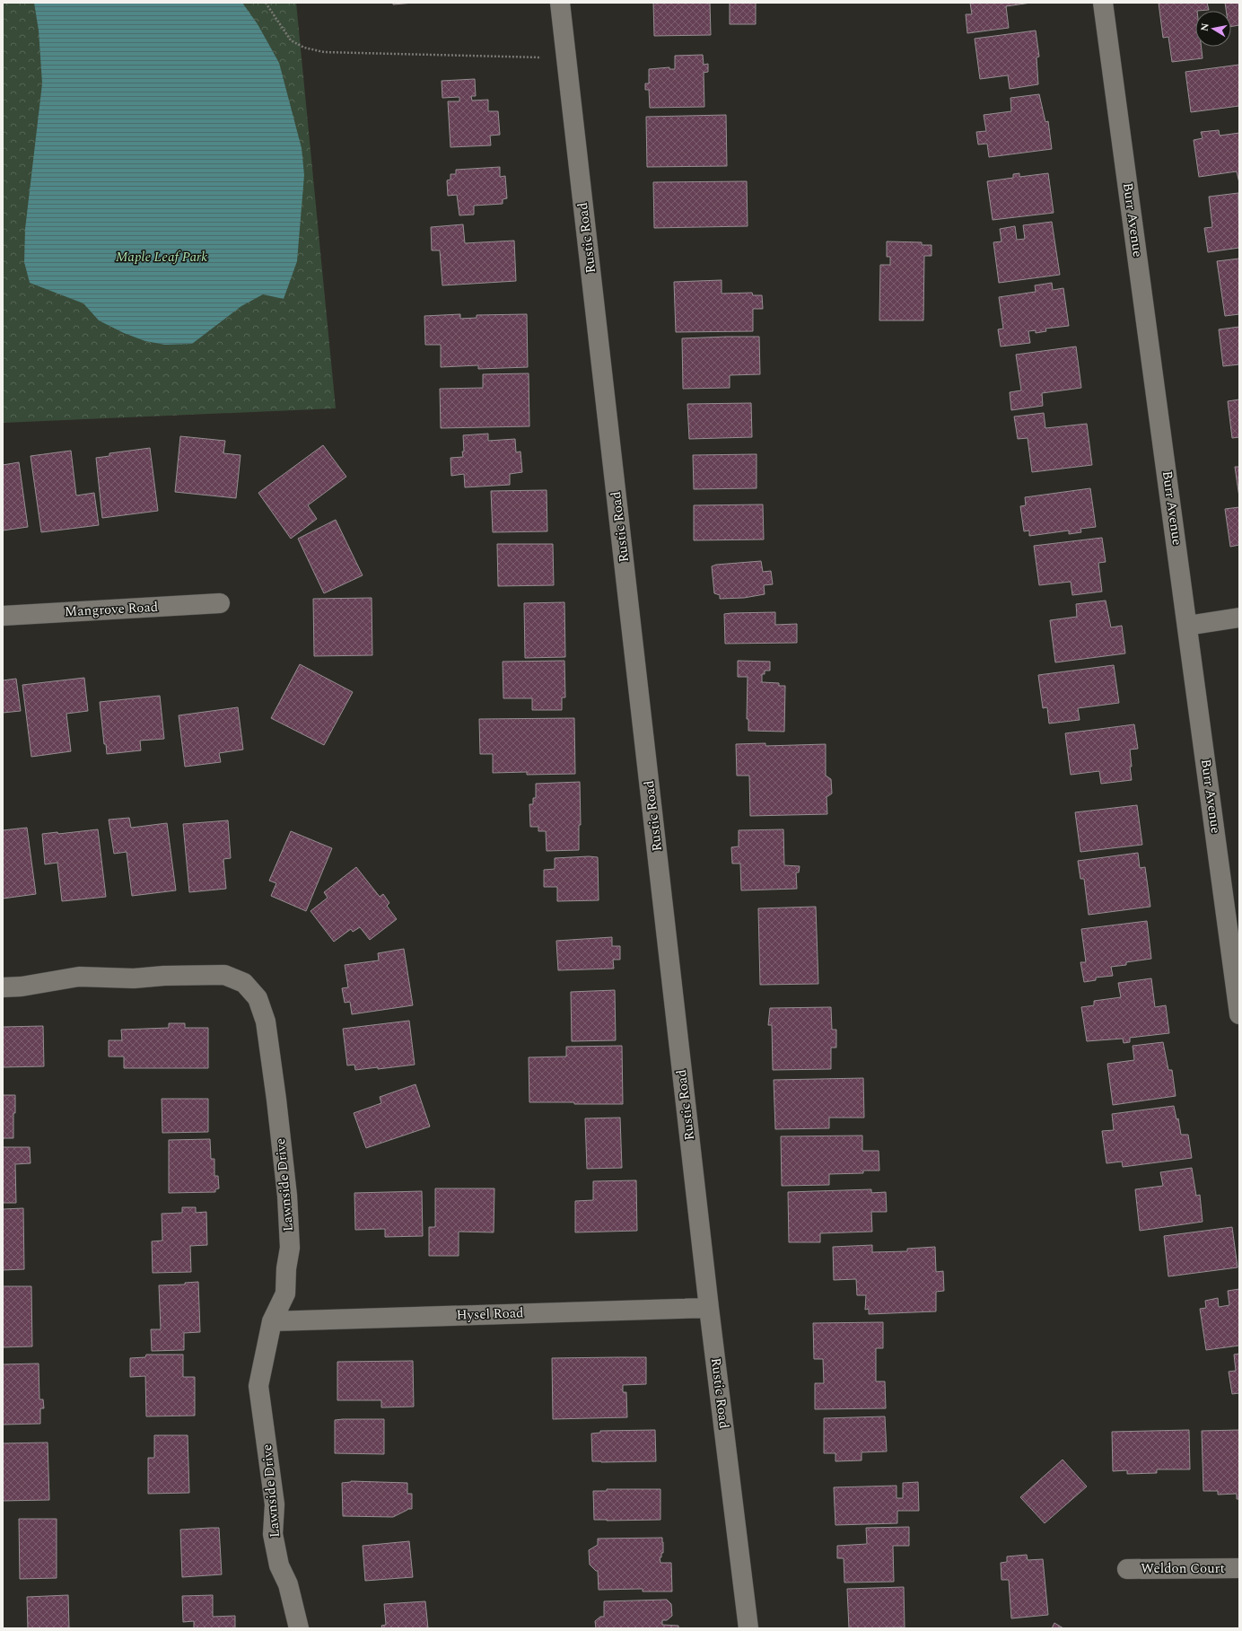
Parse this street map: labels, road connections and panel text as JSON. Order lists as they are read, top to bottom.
{
  "streets": {
    "street": [
      "Burr Avenue",
      "Rustic Road",
      "Mangrove Road",
      "Lawnside Drive",
      "Hysel Road",
      "Weldon Court"
    ]
  },
  "crossings": [
    ["Rustic Road", "Hysel Road"],
    ["Lawnside Drive", "Hysel Road"]
  ],
  "parks": ["Maple Leaf Park"],
  "north": "left"
}
